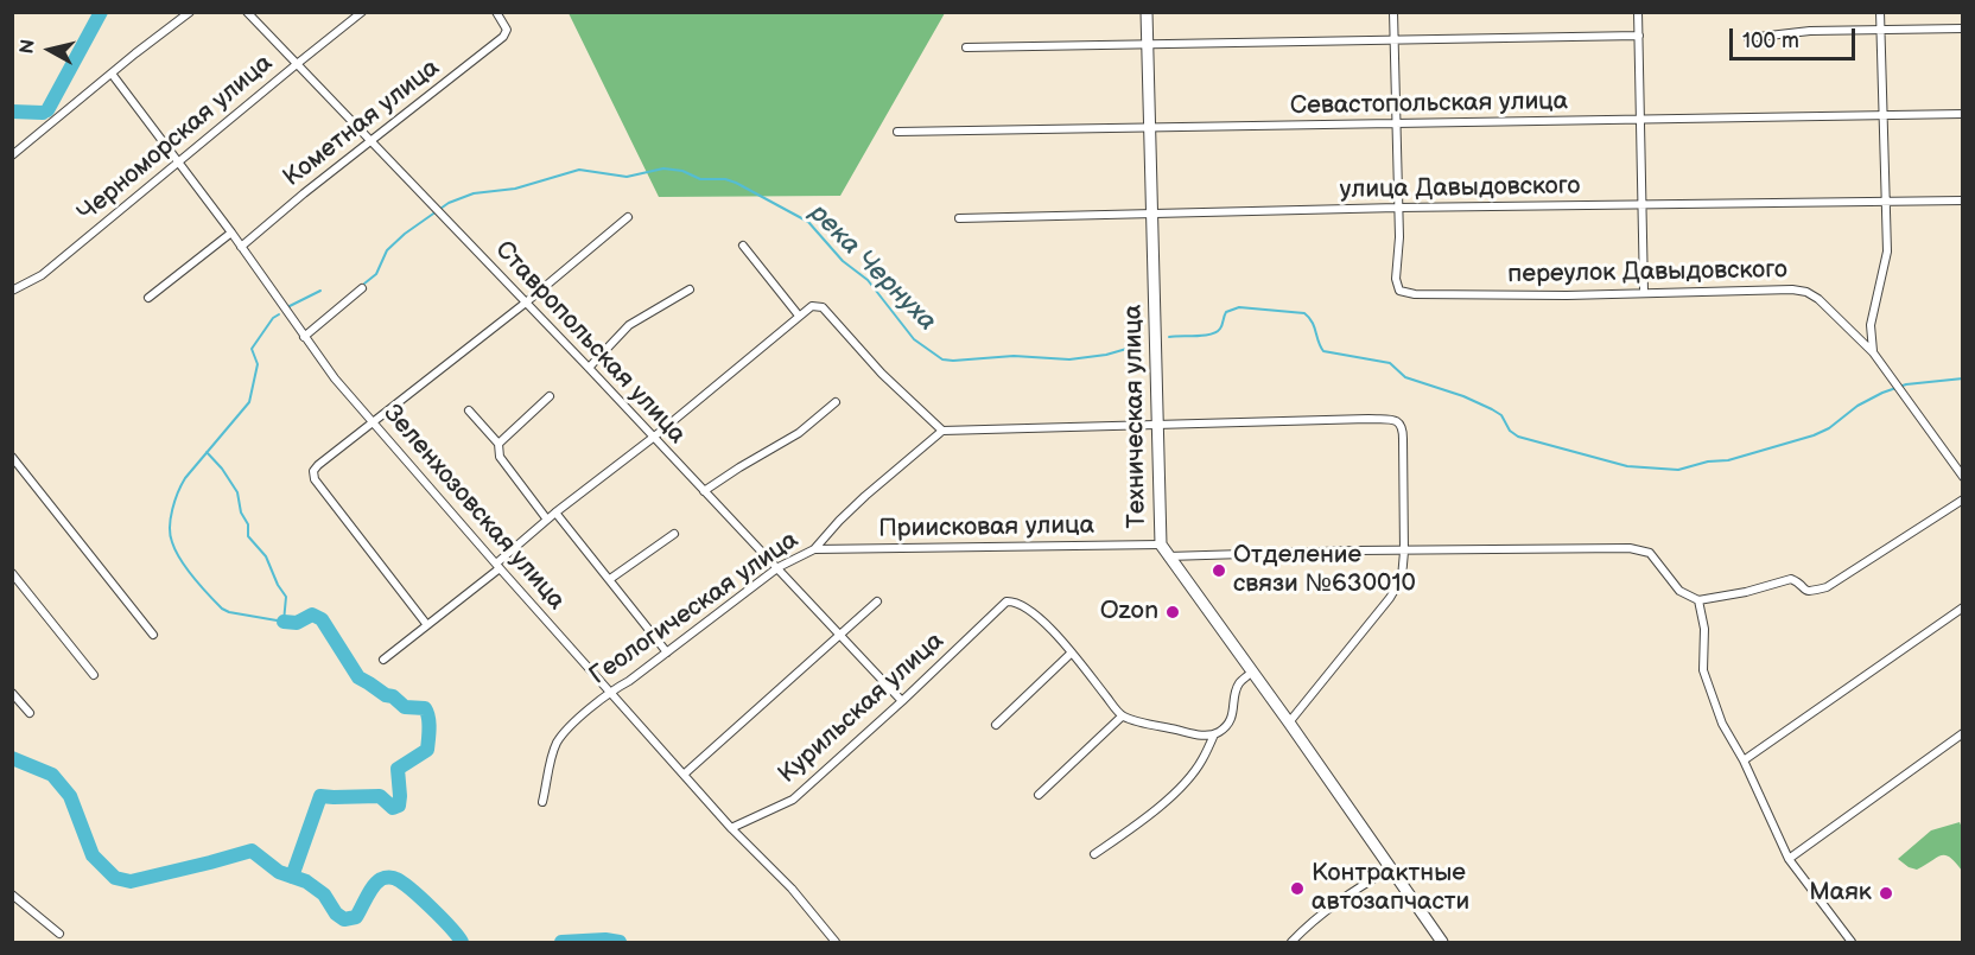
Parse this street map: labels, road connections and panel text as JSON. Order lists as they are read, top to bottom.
{
  "streets": {
    "street": [
      "Севастопольская улица",
      "Кометная улица",
      "Черноморская улица",
      "улица Давыдовского",
      "переулок Давыдовского",
      "Ставропольская улица",
      "Техническая улица",
      "Зеленхозовская улица",
      "Приисковая улица",
      "Геологическая улица",
      "Курильская улица"
    ]
  },
  "crossings": [
    ["Севастопольская улица", "Техническая улица"],
    ["Кометная улица", "Ставропольская улица"],
    ["Кометная улица", "Зеленхозовская улица"],
    ["Черноморская улица", "Ставропольская улица"],
    ["Черноморская улица", "Зеленхозовская улица"],
    ["улица Давыдовского", "переулок Давыдовского"],
    ["улица Давыдовского", "Техническая улица"],
    ["Ставропольская улица", "Геологическая улица"],
    ["Ставропольская улица", "Курильская улица"],
    ["Техническая улица", "Приисковая улица"],
    ["Зеленхозовская улица", "Геологическая улица"],
    ["Зеленхозовская улица", "Курильская улица"],
    ["Приисковая улица", "Геологическая улица"]
  ],
  "water": ["река Чернуха"],
  "places": [
    "Отделение связи №630010",
    "Ozon",
    "Контрактные автозапчасти",
    "Маяк"
  ],
  "scale_bar": "100 m",
  "north": "left"
}
